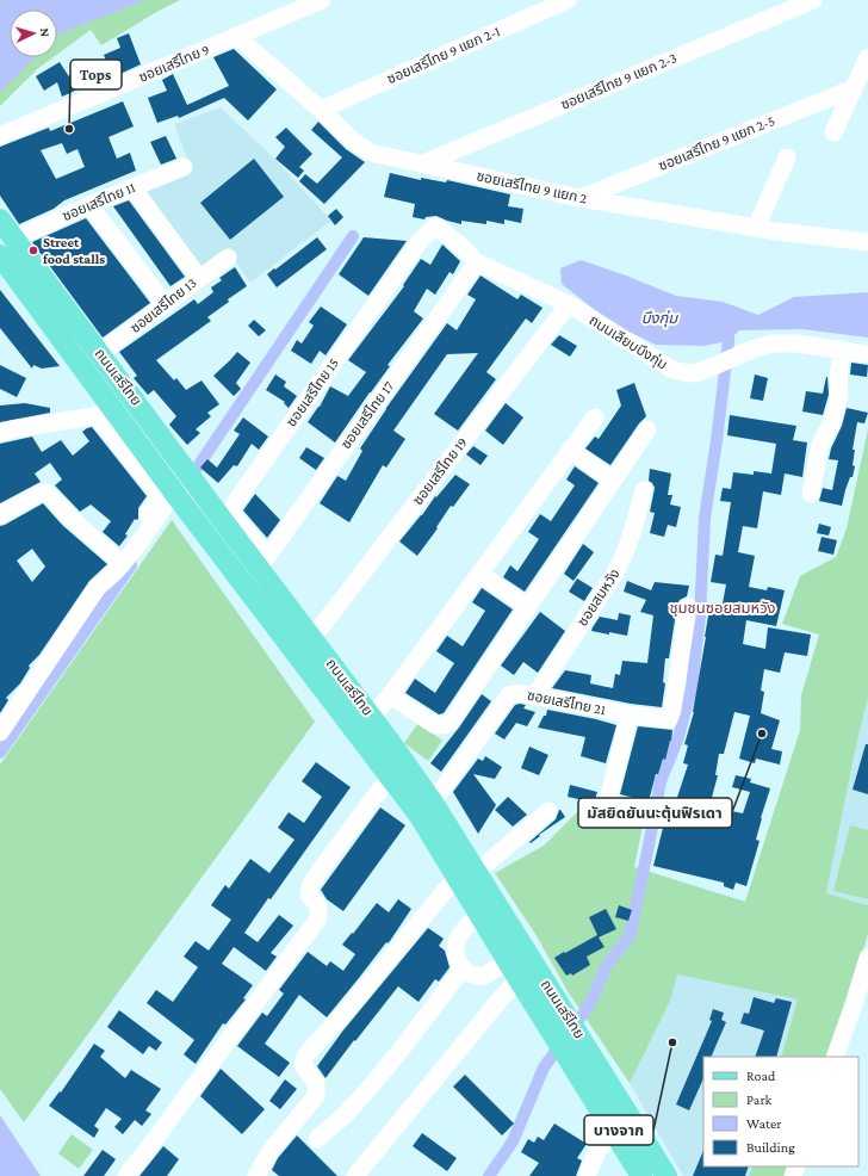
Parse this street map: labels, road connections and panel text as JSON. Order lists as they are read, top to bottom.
{
  "streets": {
    "main road": ["ถนนเสรีไทย"],
    "street": [
      "ซอยเสรีไทย 9 แยก 2-1",
      "ซอยเสรีไทย 9",
      "ซอยเสรีไทย 9 แยก 2-3",
      "ซอยเสรีไทย 9 แยก 2-5",
      "ซอยเสรีไทย 9 แยก 2",
      "ซอยเสรีไทย 11",
      "ซอยเสรีไทย 13",
      "ถนนเลียบบึงกุ่ม",
      "ซอยเสรีไทย 15",
      "ซอยเสรีไทย 17",
      "ซอยเสรีไทย 19",
      "ซอยสมหวัง",
      "ซอยเสรีไทย 21"
    ]
  },
  "crossings": [
    ["ซอยเสรีไทย 9 แยก 2-1", "ซอยเสรีไทย 9 แยก 2"],
    ["ซอยเสรีไทย 9", "ซอยเสรีไทย 9 แยก 2"],
    ["ซอยเสรีไทย 9 แยก 2-3", "ซอยเสรีไทย 9 แยก 2"],
    ["ซอยเสรีไทย 9 แยก 2-5", "ซอยเสรีไทย 9 แยก 2"],
    ["ซอยเสรีไทย 11", "ถนนเสรีไทย"],
    ["ซอยเสรีไทย 13", "ถนนเสรีไทย"],
    ["ถนนเลียบบึงกุ่ม", "ซอยเสรีไทย 15"],
    ["ถนนเลียบบึงกุ่ม", "ซอยเสรีไทย 17"],
    ["ถนนเลียบบึงกุ่ม", "ซอยเสรีไทย 19"],
    ["ถนนเสรีไทย", "ซอยเสรีไทย 15"],
    ["ถนนเสรีไทย", "ซอยเสรีไทย 17"],
    ["ถนนเสรีไทย", "ซอยเสรีไทย 19"],
    ["ถนนเสรีไทย", "ซอยเสรีไทย 21"],
    ["ซอยเสรีไทย 15", "ซอยเสรีไทย 17"],
    ["ซอยสมหวัง", "ซอยเสรีไทย 21"]
  ],
  "districts": ["ชุมชนซอยสมหวัง"],
  "water": ["บึงกุ่ม"],
  "places": [
    "Tops",
    "Street food stalls",
    "มัสยิดยันนะตุ้นฟิรเดา",
    "บางจาก"
  ],
  "legend": [
    "Road",
    "Park",
    "Water",
    "Building"
  ],
  "north": "right"
}
